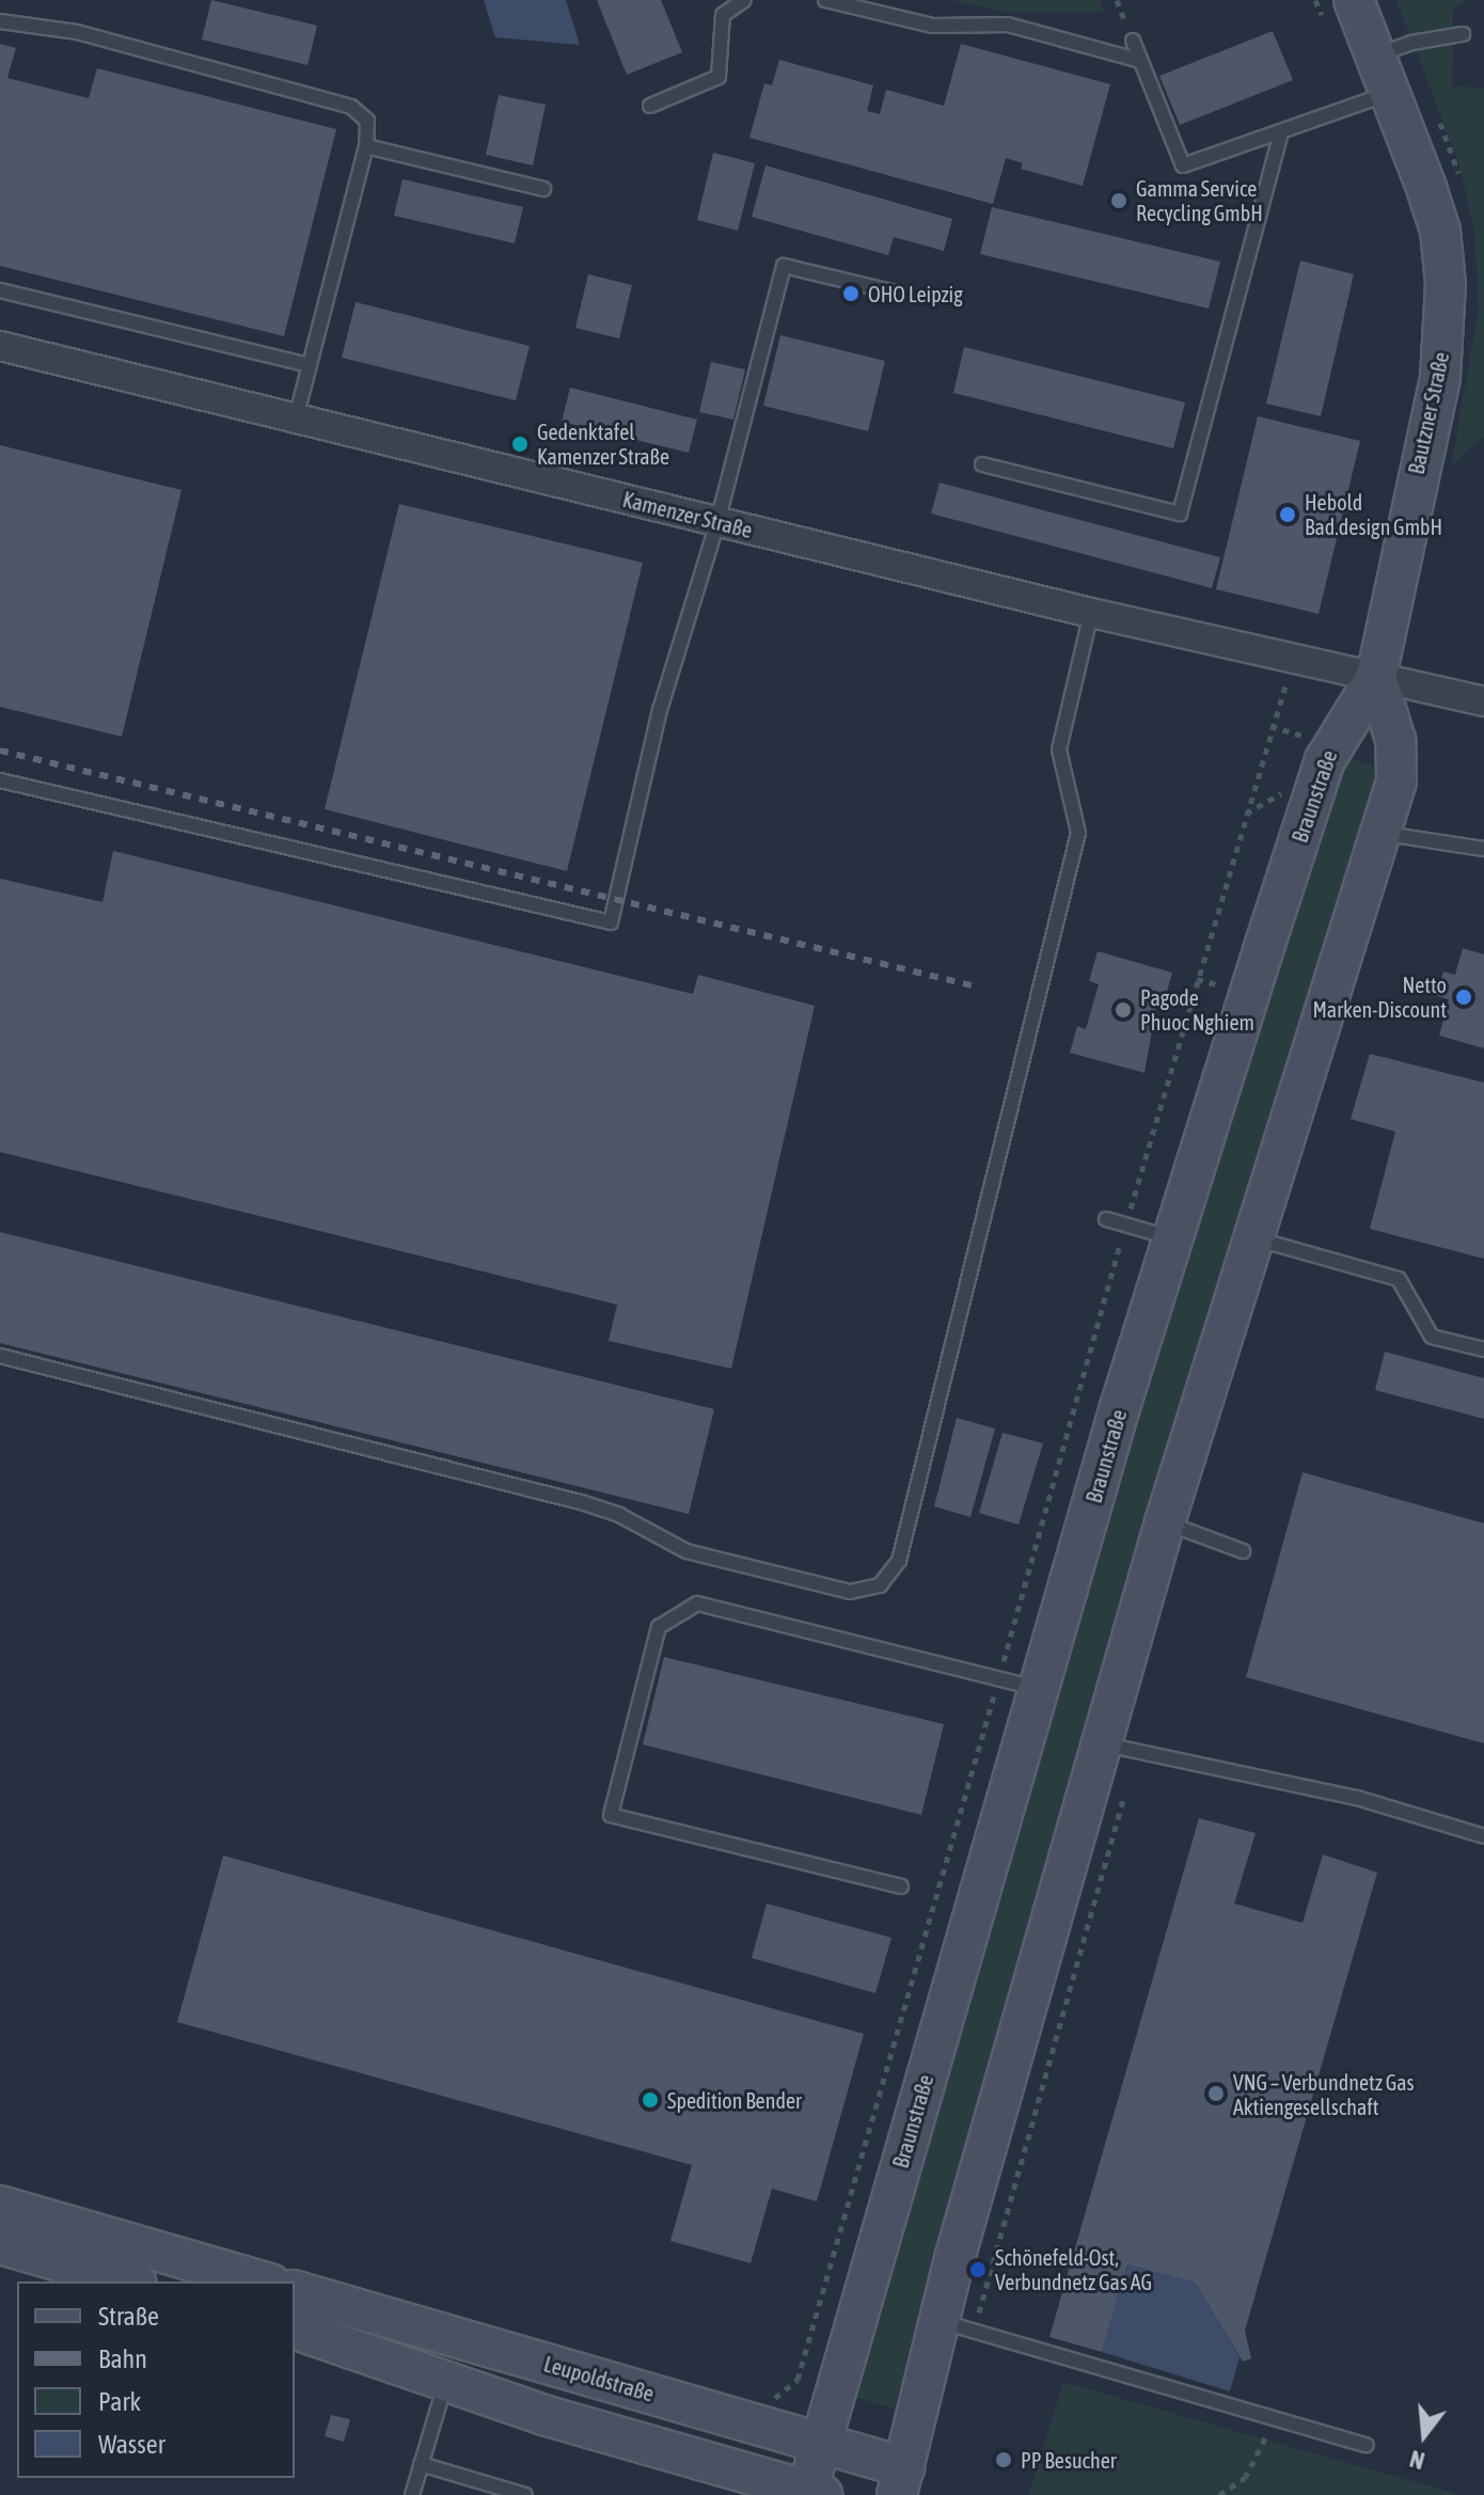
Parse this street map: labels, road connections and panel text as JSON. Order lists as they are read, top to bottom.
{
  "streets": {
    "main road": ["Bautzner Straße", "Braunstraße", "Leupoldstraße"],
    "street": ["Kamenzer Straße"]
  },
  "crossings": [
    ["Bautzner Straße", "Kamenzer Straße"],
    ["Bautzner Straße", "Braunstraße"],
    ["Kamenzer Straße", "Braunstraße"],
    ["Braunstraße", "Leupoldstraße"]
  ],
  "places": [
    "Gamma Service Recycling GmbH",
    "OHO Leipzig",
    "Gedenktafel Kamenzer Straße",
    "Hebold Bad.design GmbH",
    "Netto Marken-Discount",
    "Pagode Phuoc Nghiem",
    "VNG – Verbundnetz Gas Aktiengesellschaft",
    "Spedition Bender",
    "Schönefeld-Ost, Verbundnetz Gas AG",
    "PP Besucher"
  ],
  "legend": [
    "Straße",
    "Bahn",
    "Park",
    "Wasser"
  ],
  "north": "bottom"
}
